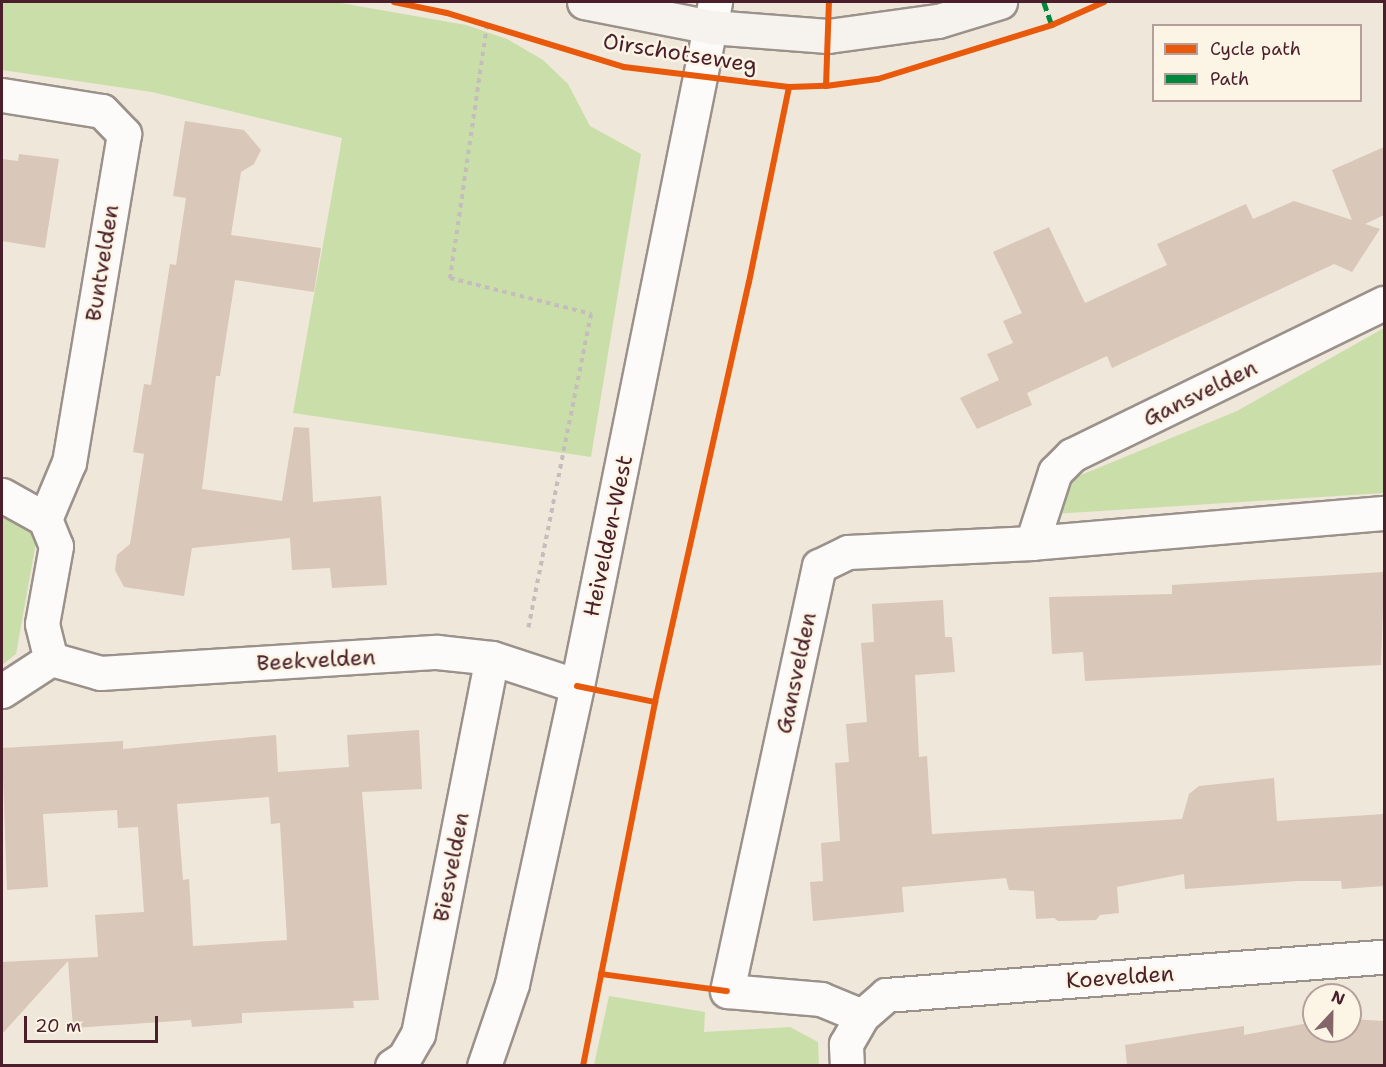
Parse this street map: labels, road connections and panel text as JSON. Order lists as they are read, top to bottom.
{
  "streets": {
    "main road": ["Oirschotseweg"],
    "street": [
      "Buntvelden",
      "Gansvelden",
      "Heivelden-West",
      "Beekvelden",
      "Biesvelden",
      "Koevelden"
    ]
  },
  "crossings": [
    ["Oirschotseweg", "Heivelden-West"],
    ["Gansvelden", "Koevelden"],
    ["Heivelden-West", "Beekvelden"],
    ["Beekvelden", "Biesvelden"]
  ],
  "legend": ["Cycle path", "Path"],
  "scale_bar": "20 m",
  "north": "top"
}
